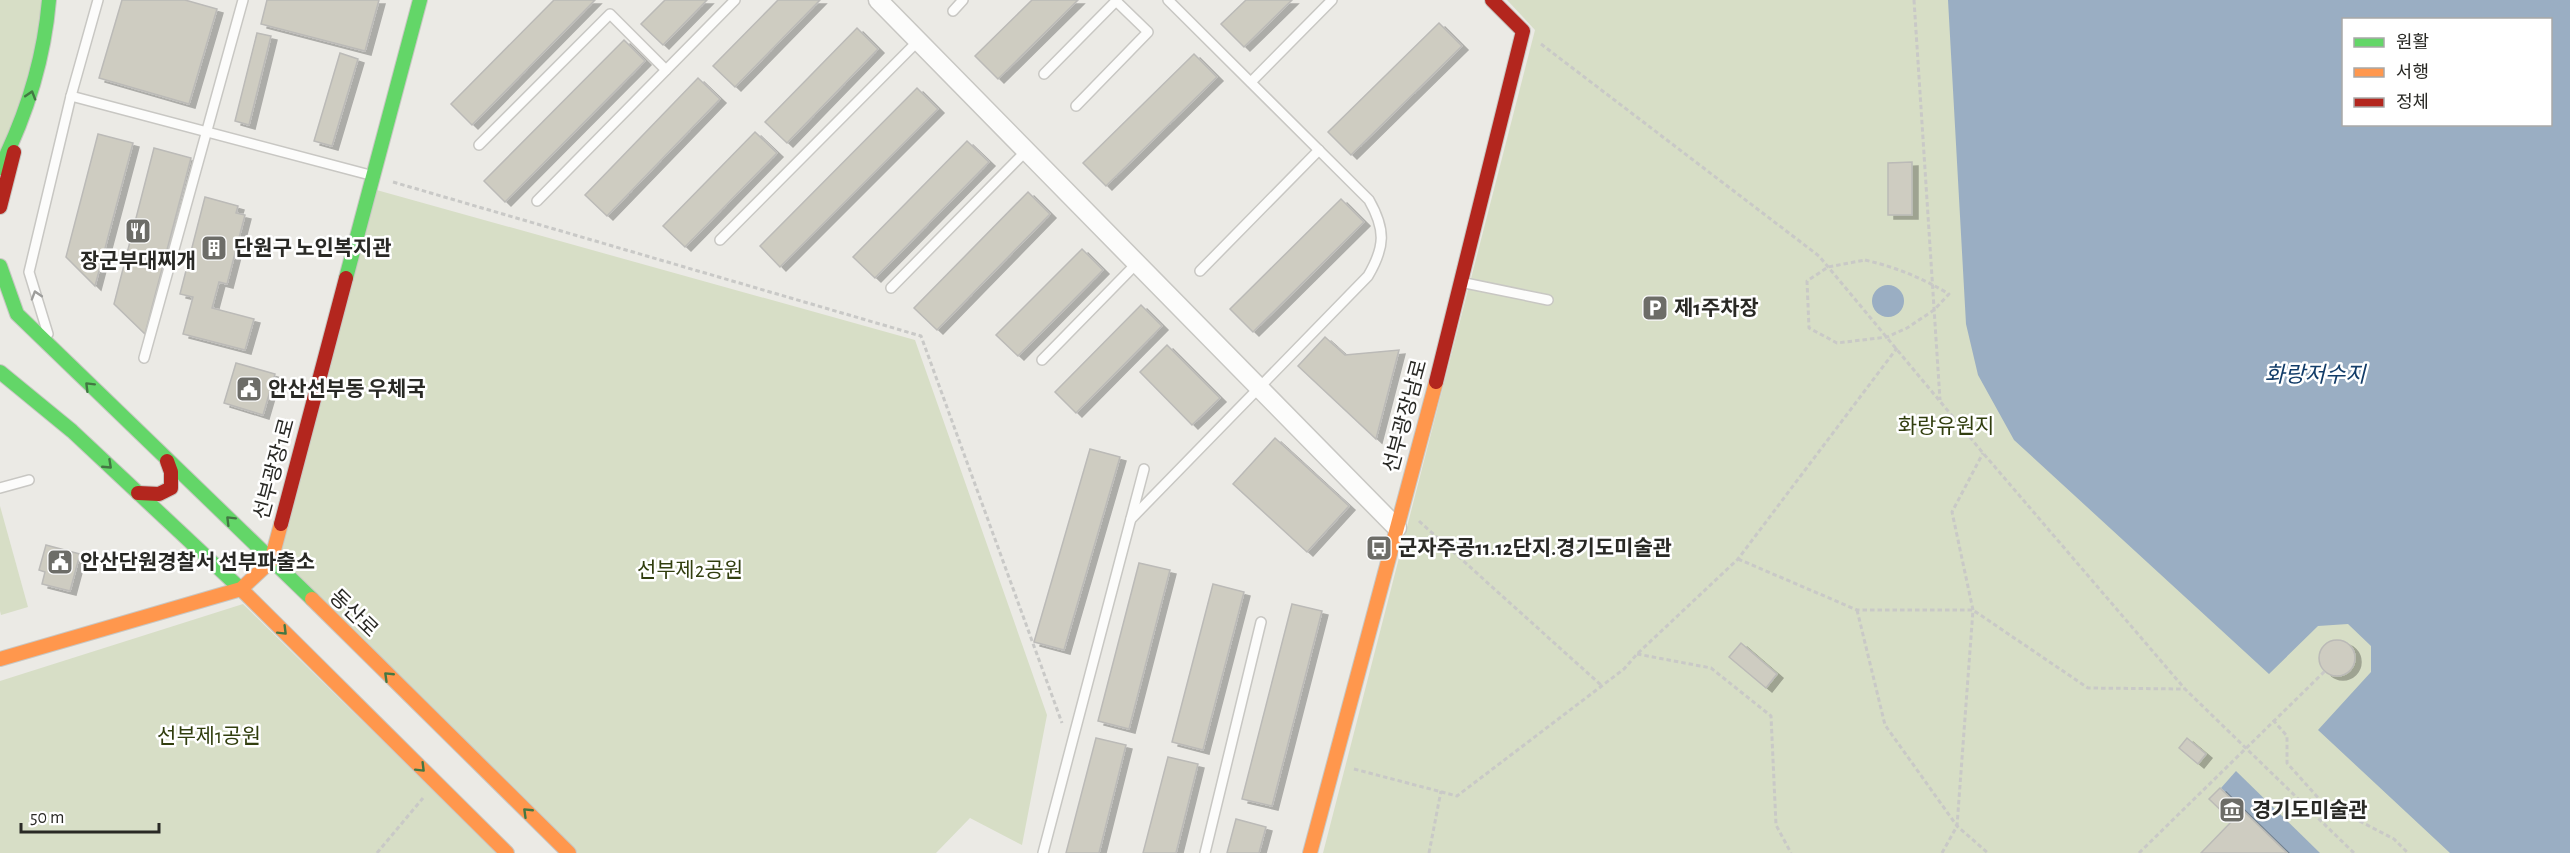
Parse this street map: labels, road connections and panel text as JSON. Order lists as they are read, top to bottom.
{
  "streets": {
    "street": ["선부광장남로", "선부광장1로", "동산로"]
  },
  "crossings": [
    ["선부광장1로", "동산로"]
  ],
  "water": ["화랑저수지"],
  "parks": ["화랑유원지", "선부제2공원", "선부제1공원"],
  "places": {
    "restaurant": ["장군부대찌개"],
    "building": ["단원구 노인복지관"],
    "parking": ["제1주차장"],
    "public building": ["안산선부동 우체국", "안산단원경찰서 선부파출소"],
    "bus stop": ["군자주공11.12단지.경기도미술관"],
    "museum": ["경기도미술관"]
  },
  "legend": ["원활", "서행", "정체"],
  "scale_bar": "50 m"
}
